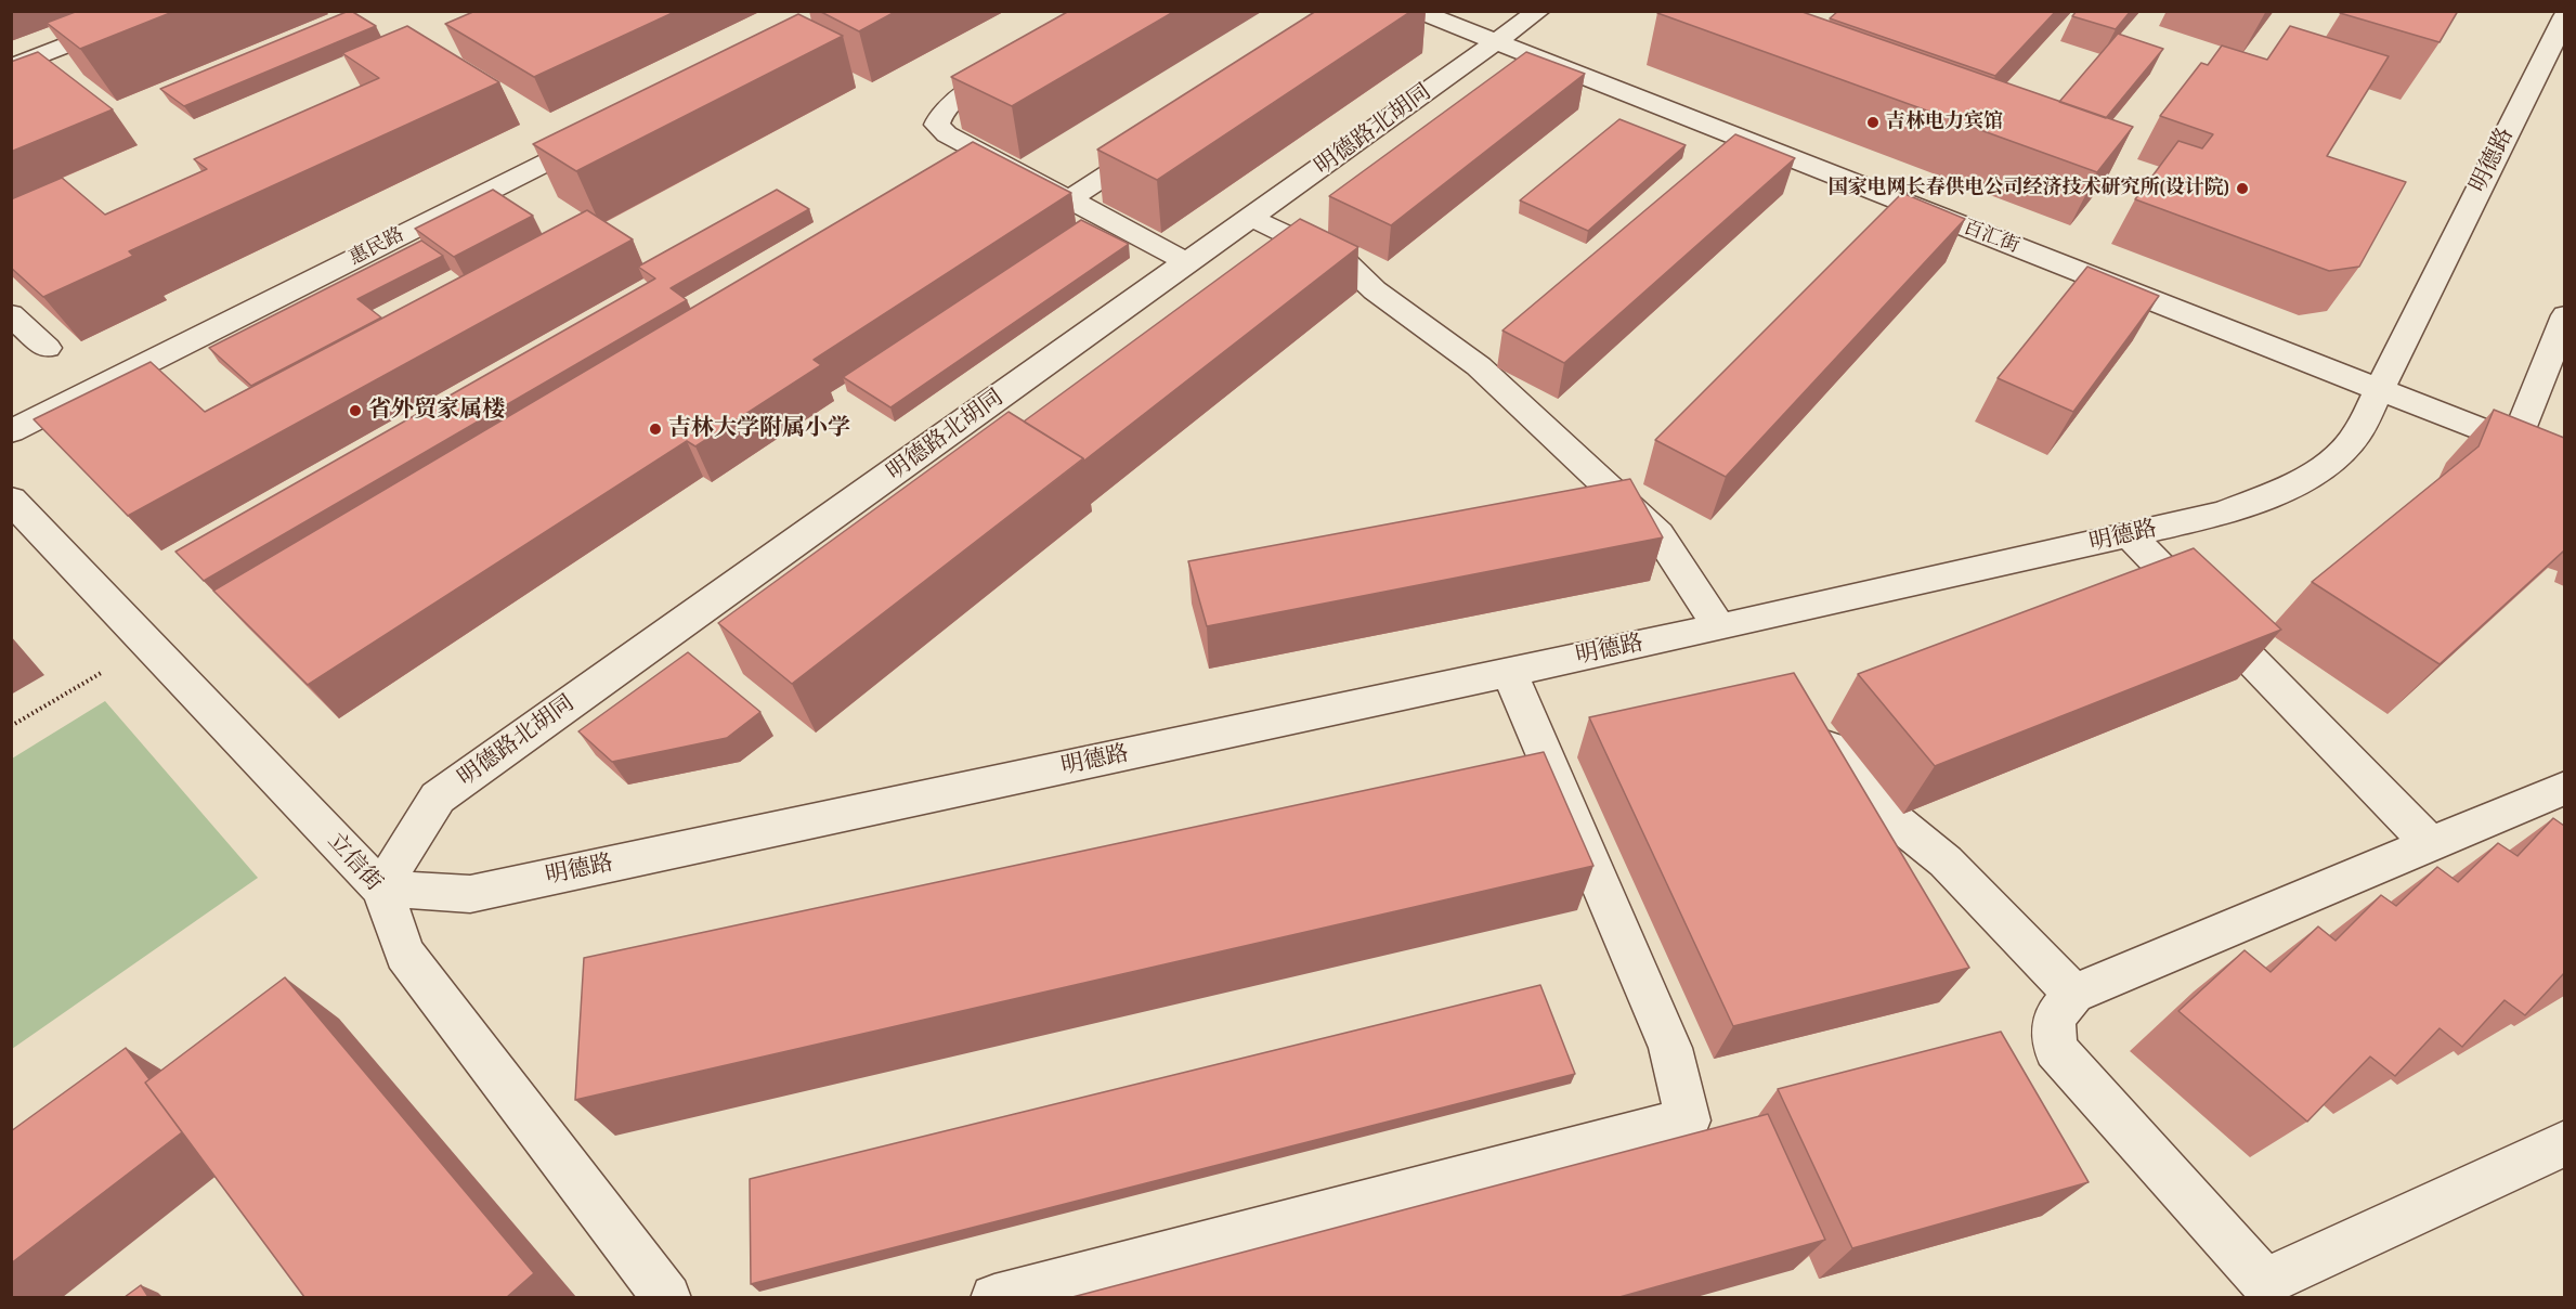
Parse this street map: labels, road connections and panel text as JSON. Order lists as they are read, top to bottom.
{
  "streets": {
    "street": [
      "明德路北胡同",
      "明德路",
      "百汇街",
      "惠民路",
      "立信街"
    ]
  },
  "crossings": [
    ["明德路北胡同", "明德路"],
    ["明德路北胡同", "百汇街"],
    ["明德路北胡同", "立信街"],
    ["明德路", "百汇街"],
    ["明德路", "立信街"]
  ],
  "places": [
    "吉林电力宾馆",
    "国家电网长春供电公司经济技术研究所(设计院)",
    "省外贸家属楼",
    "吉林大学附属小学"
  ]
}
